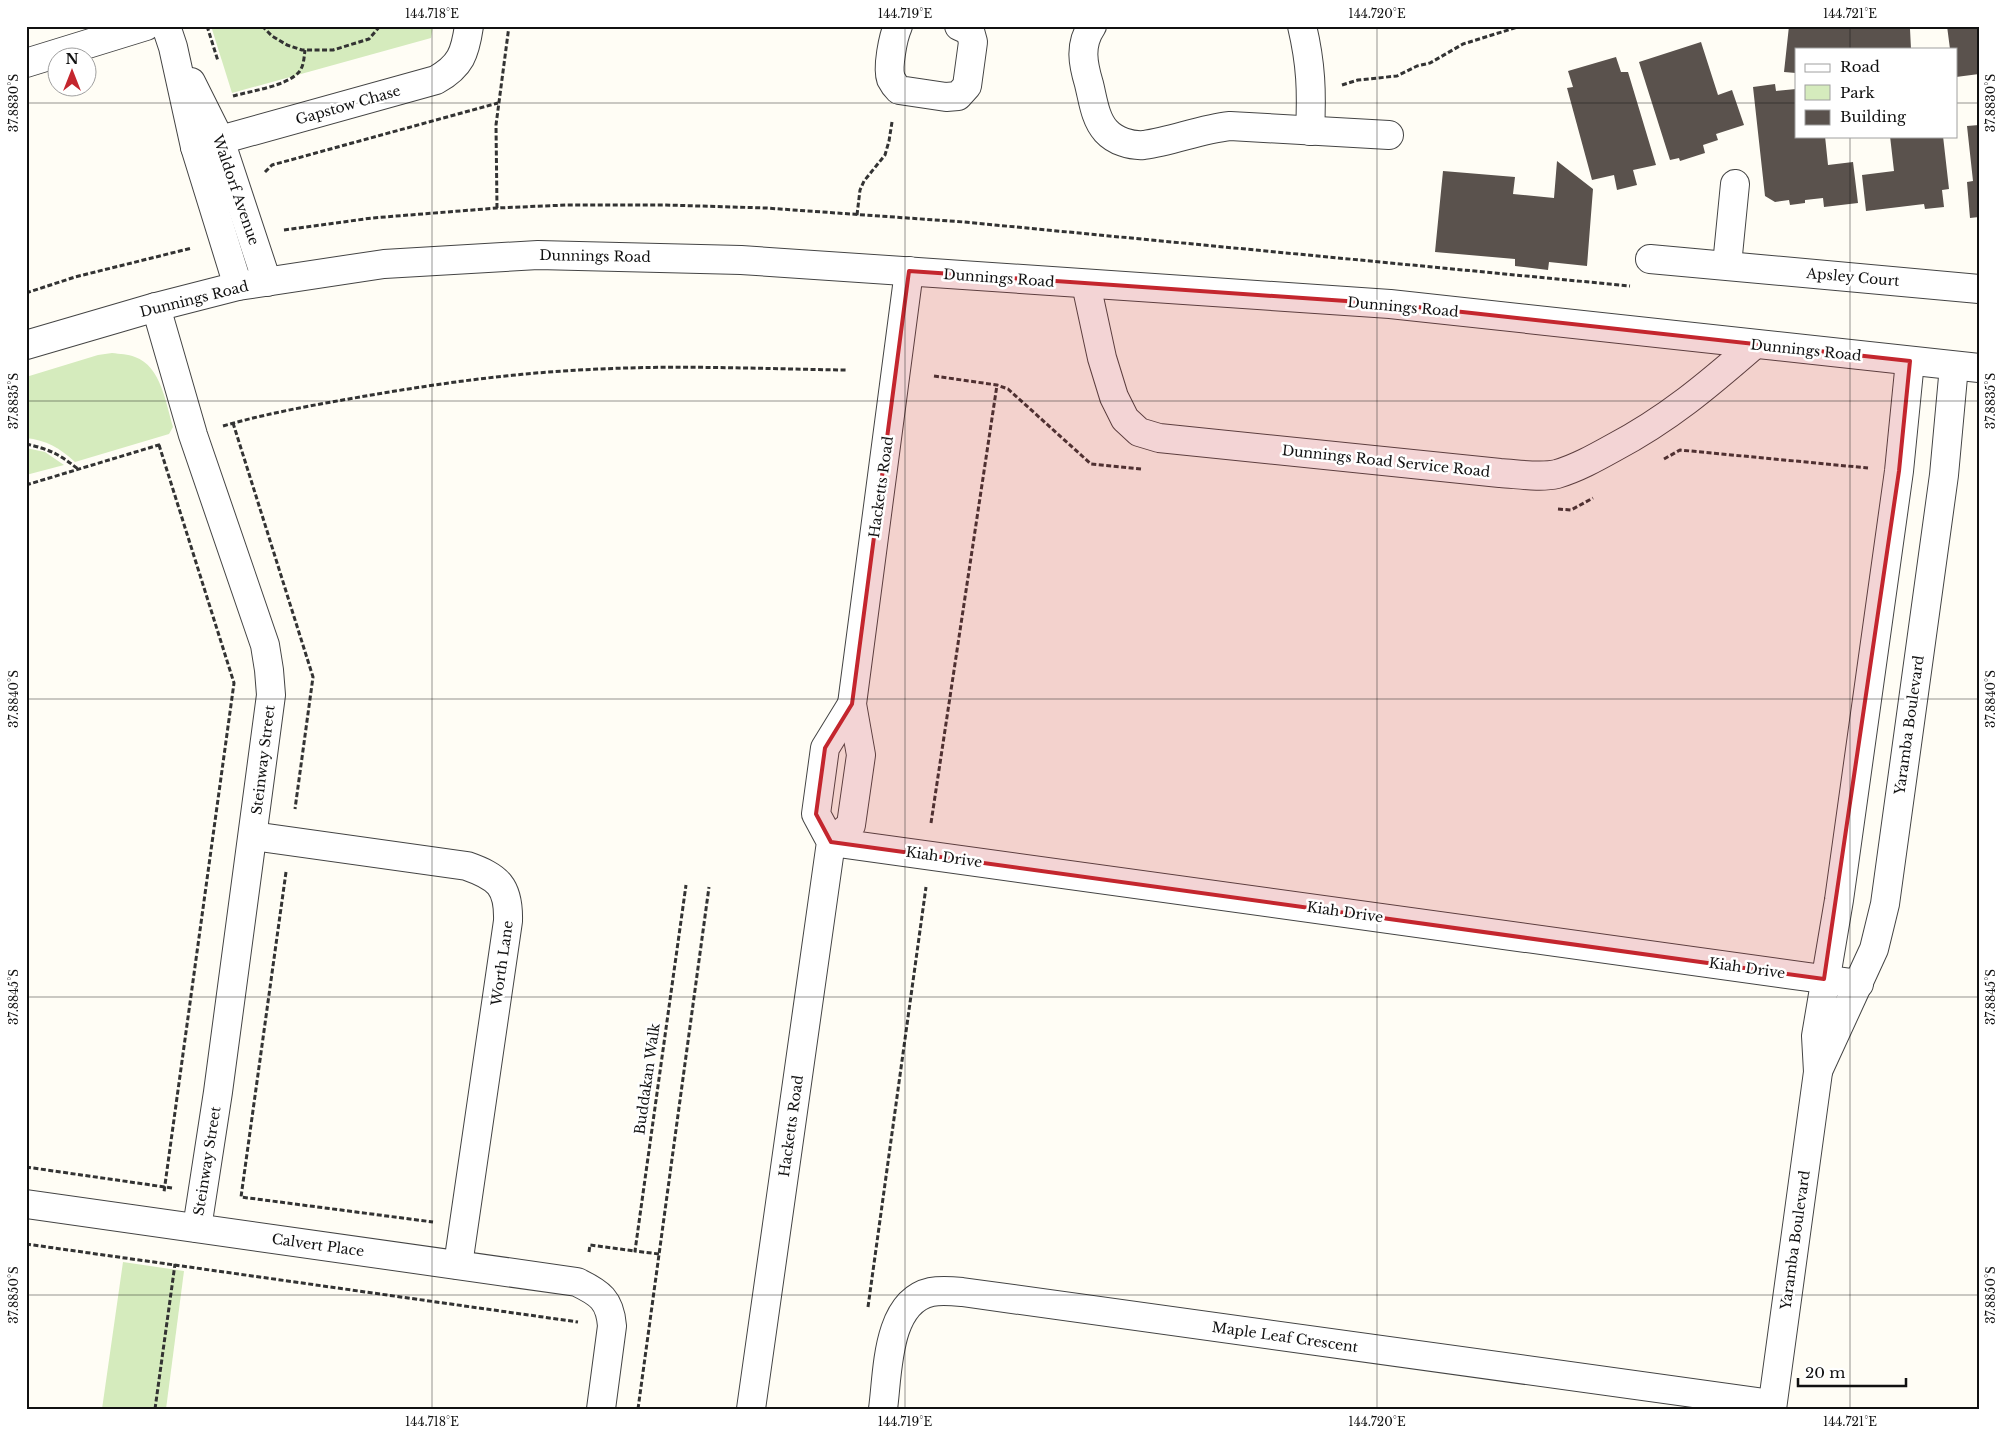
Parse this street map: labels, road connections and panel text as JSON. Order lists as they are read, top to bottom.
{
  "streets": {
    "street": [
      "Gapstow Chase",
      "Waldorf Avenue",
      "Dunnings Road",
      "Apsley Court",
      "Dunnings Road Service Road",
      "Hacketts Road",
      "Yaramba Boulevard",
      "Steinway Street",
      "Kiah Drive",
      "Worth Lane",
      "Calvert Place",
      "Maple Leaf Crescent"
    ],
    "path": ["Buddakan Walk"]
  },
  "crossings": [
    ["Gapstow Chase", "Waldorf Avenue"],
    ["Waldorf Avenue", "Dunnings Road"],
    ["Dunnings Road", "Dunnings Road Service Road"],
    ["Dunnings Road", "Hacketts Road"],
    ["Dunnings Road", "Yaramba Boulevard"],
    ["Dunnings Road", "Steinway Street"],
    ["Hacketts Road", "Kiah Drive"],
    ["Yaramba Boulevard", "Kiah Drive"],
    ["Yaramba Boulevard", "Maple Leaf Crescent"],
    ["Steinway Street", "Worth Lane"],
    ["Steinway Street", "Calvert Place"],
    ["Worth Lane", "Calvert Place"]
  ],
  "legend": ["Road", "Park", "Building"],
  "scale_bar": "20 m",
  "north": "top",
  "coordinates": [
    "144.718°E",
    "144.719°E",
    "144.720°E",
    "144.721°E",
    "37.8830°S",
    "37.8835°S",
    "37.8840°S",
    "37.8845°S",
    "37.8850°S"
  ]
}
